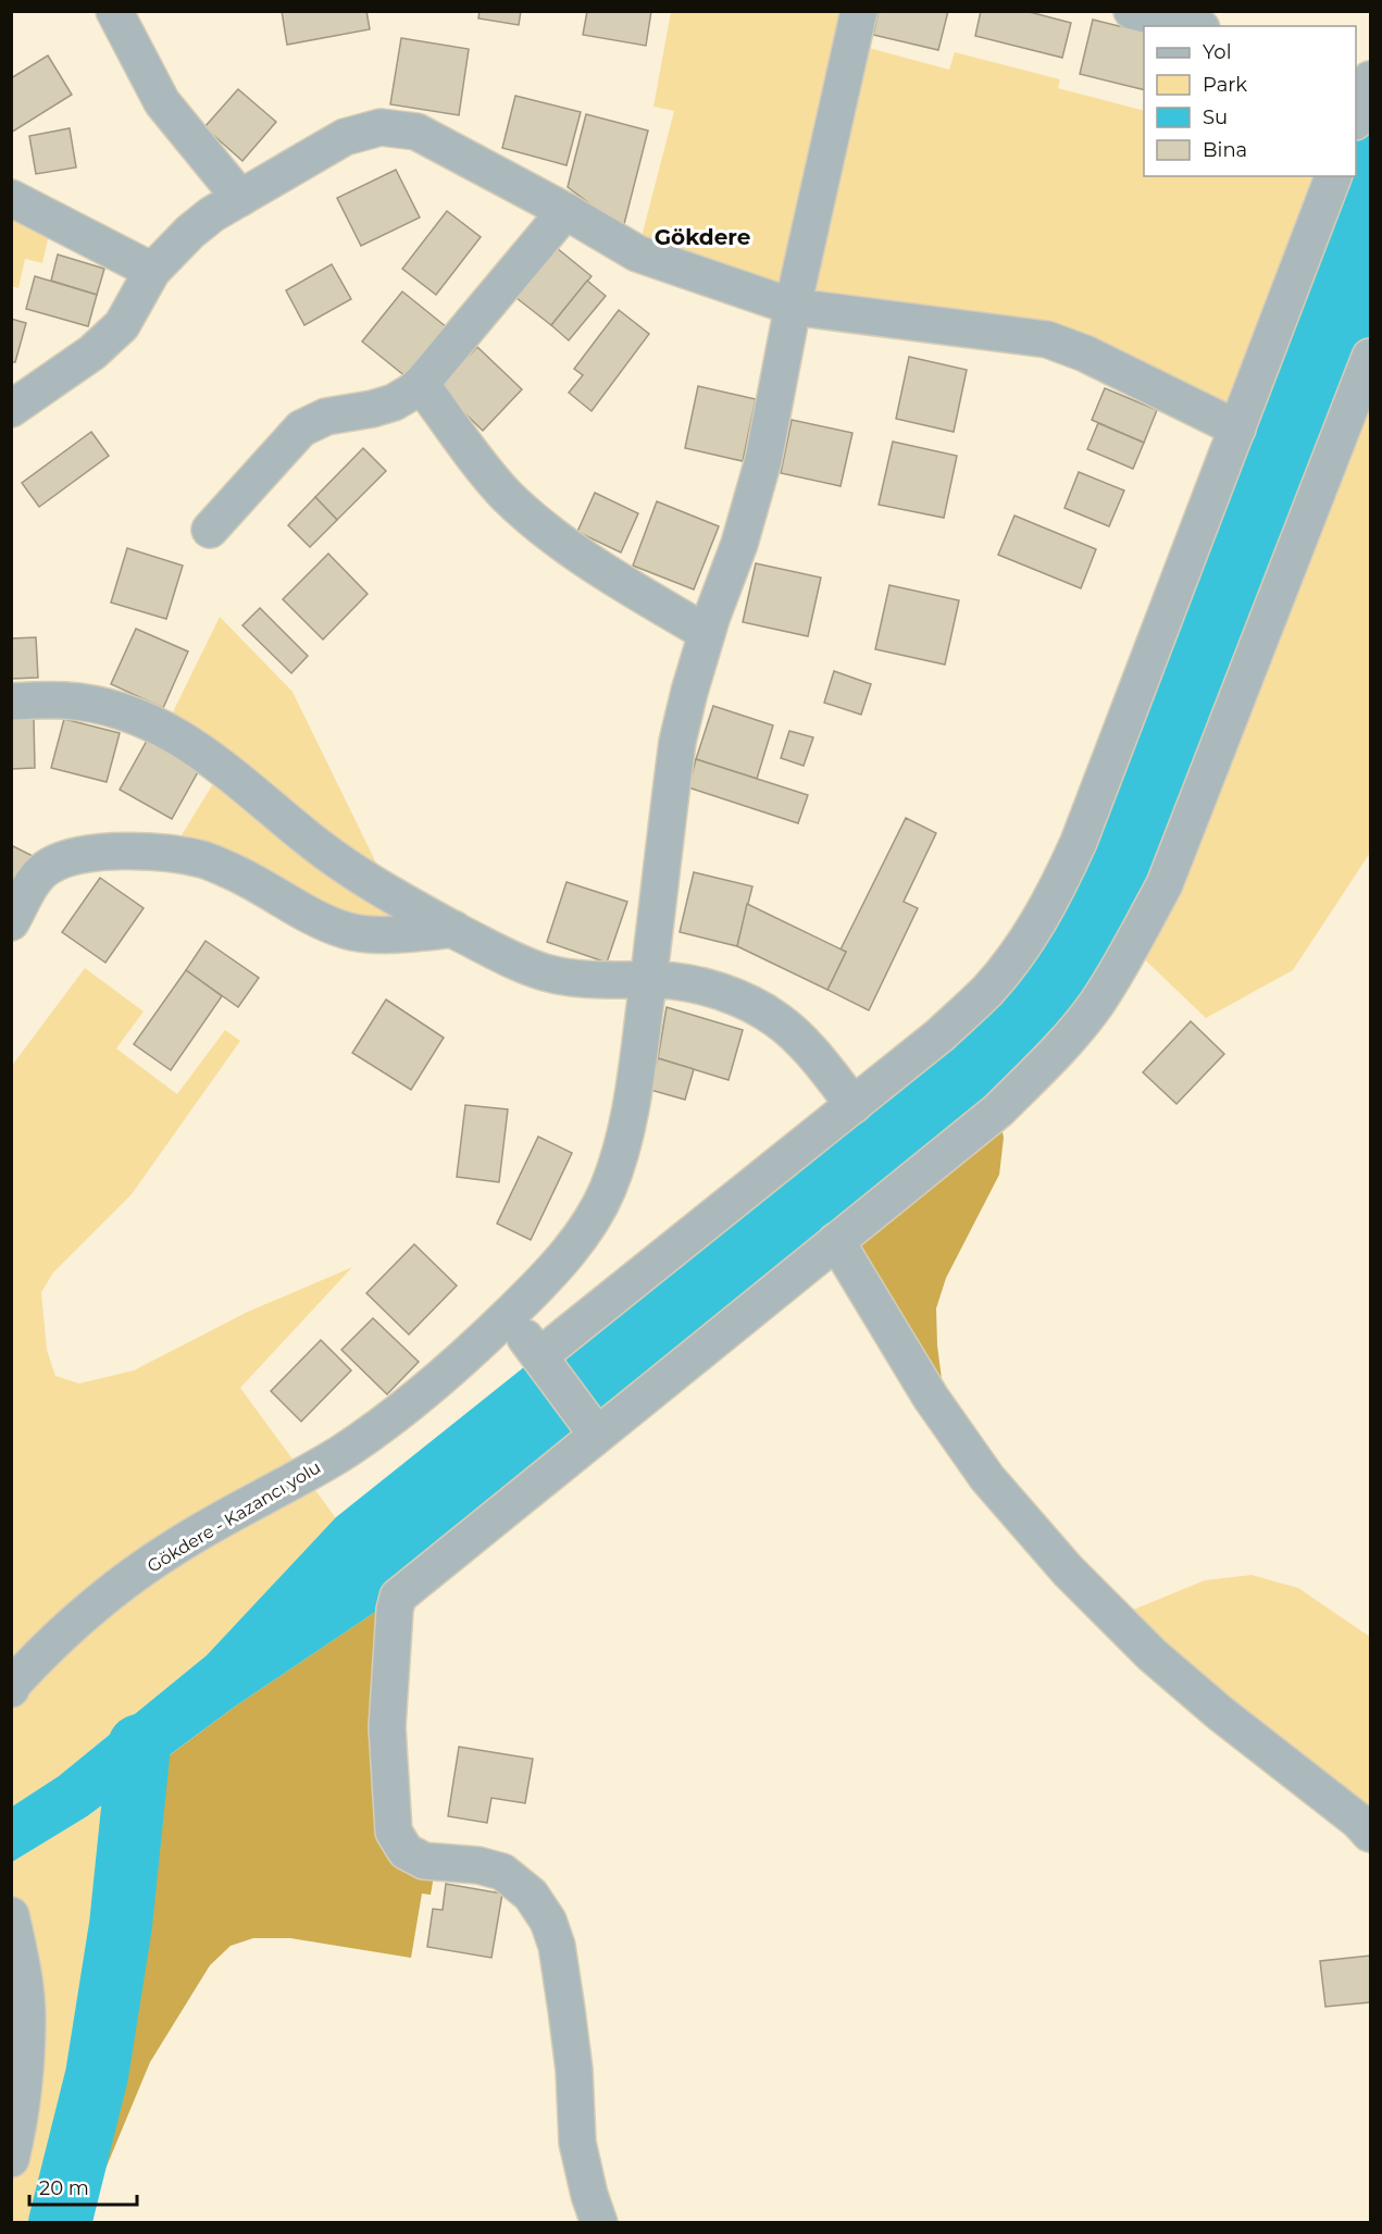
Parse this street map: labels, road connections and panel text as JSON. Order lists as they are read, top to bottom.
{
  "streets": {
    "street": ["Gökdere - Kazancı yolu"]
  },
  "districts": ["Gökdere"],
  "legend": [
    "Yol",
    "Park",
    "Su",
    "Bina"
  ],
  "scale_bar": "20 m"
}
